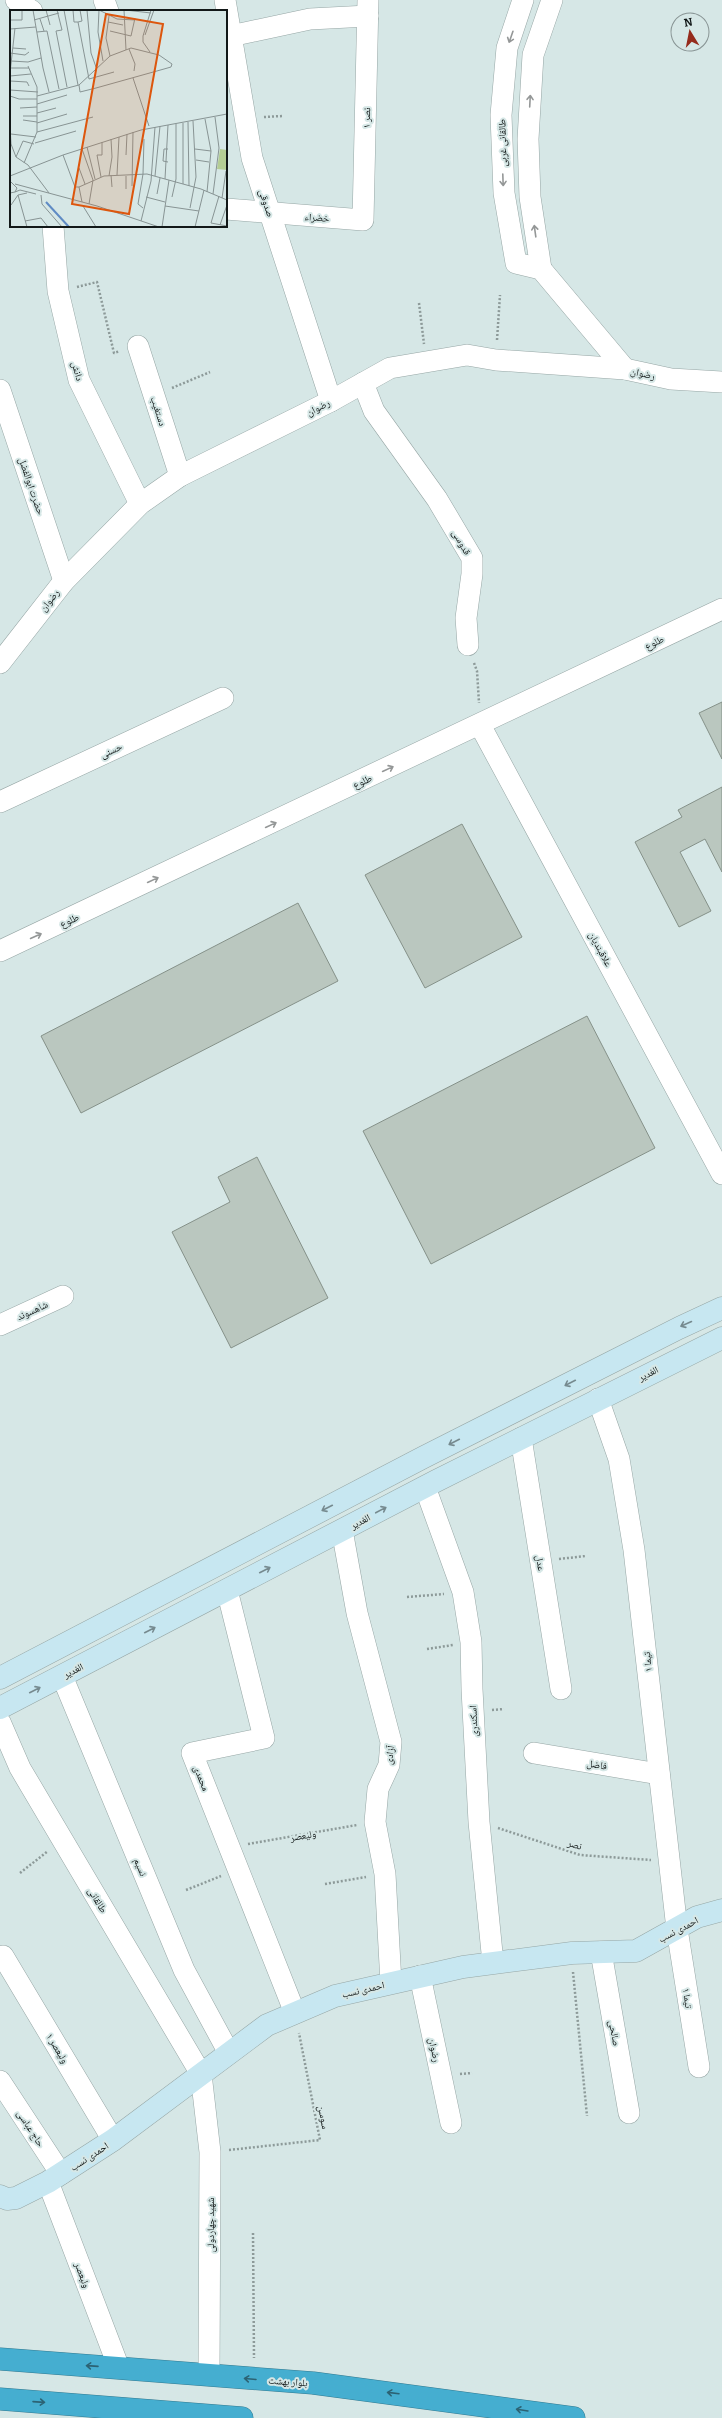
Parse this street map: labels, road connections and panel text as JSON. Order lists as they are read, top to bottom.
{
  "streets": {
    "highway": ["بلوار بهشت"],
    "main road": ["الغدیر", "احمدی نسب"],
    "street": [
      "نصر ۱",
      "طالقانی غربی",
      "صدوقی",
      "خضراء",
      "دانش",
      "رضوان",
      "دستغیب",
      "حضرت ابوالفضل",
      "قدوسی",
      "طلوع",
      "حسنی",
      "علاقبندیان",
      "شاهسوند",
      "عدل",
      "تیما ۱",
      "اسکندری",
      "آزادی",
      "فاضل",
      "محمدی",
      "ولیعصر",
      "نسیم",
      "طالقانی",
      "۱ تیما",
      "صالحی",
      "ولیعصر ۱",
      "حاج عباسی",
      "شهید چهاردولی"
    ],
    "path": ["نصر", "سوسن"]
  },
  "crossings": [
    ["نصر ۱", "صدوقی"],
    ["نصر ۱", "خضراء"],
    ["صدوقی", "خضراء"],
    ["صدوقی", "رضوان"],
    ["دانش", "رضوان"],
    ["رضوان", "دستغیب"],
    ["رضوان", "حضرت ابوالفضل"],
    ["رضوان", "قدوسی"],
    ["رضوان", "احمدی نسب"],
    ["طلوع", "علاقبندیان"],
    ["الغدیر", "عدل"],
    ["الغدیر", "تیما ۱"],
    ["الغدیر", "اسکندری"],
    ["الغدیر", "آزادی"],
    ["الغدیر", "محمدی"],
    ["الغدیر", "نسیم"],
    ["تیما ۱", "فاضل"],
    ["تیما ۱", "نصر"],
    ["تیما ۱", "احمدی نسب"],
    ["تیما ۱", "۱ تیما"],
    ["اسکندری", "نصر"],
    ["اسکندری", "احمدی نسب"],
    ["آزادی", "ولیعصر"],
    ["آزادی", "احمدی نسب"],
    ["محمدی", "ولیعصر"],
    ["محمدی", "احمدی نسب"],
    ["محمدی", "سوسن"],
    ["ولیعصر", "احمدی نسب"],
    ["ولیعصر", "حاج عباسی"],
    ["ولیعصر", "بلوار بهشت"],
    ["نسیم", "احمدی نسب"],
    ["طالقانی", "احمدی نسب"],
    ["طالقانی", "شهید چهاردولی"],
    ["احمدی نسب", "۱ تیما"],
    ["احمدی نسب", "صالحی"],
    ["احمدی نسب", "ولیعصر ۱"],
    ["احمدی نسب", "سوسن"],
    ["احمدی نسب", "حاج عباسی"],
    ["احمدی نسب", "شهید چهاردولی"],
    ["سوسن", "شهید چهاردولی"],
    ["شهید چهاردولی", "بلوار بهشت"]
  ],
  "one_way": ["طلوع"],
  "north": "top"
}
